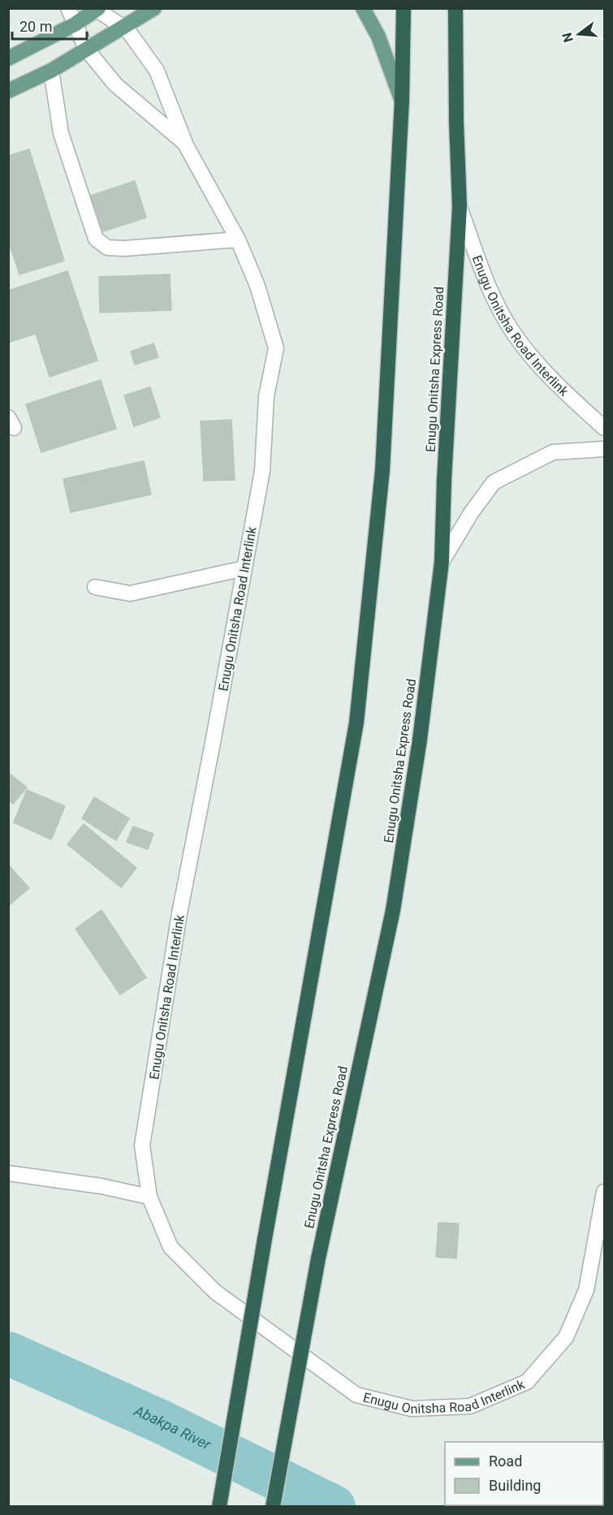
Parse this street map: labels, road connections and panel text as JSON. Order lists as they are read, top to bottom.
{
  "streets": {
    "highway": ["Enugu Onitsha Express Road"],
    "street": ["Enugu Onitsha Road Interlink"]
  },
  "crossings": [
    ["Enugu Onitsha Road Interlink", "Enugu Onitsha Express Road"]
  ],
  "water": ["Abakpa River"],
  "legend": ["Road", "Building"],
  "scale_bar": "20 m",
  "north": "left"
}
